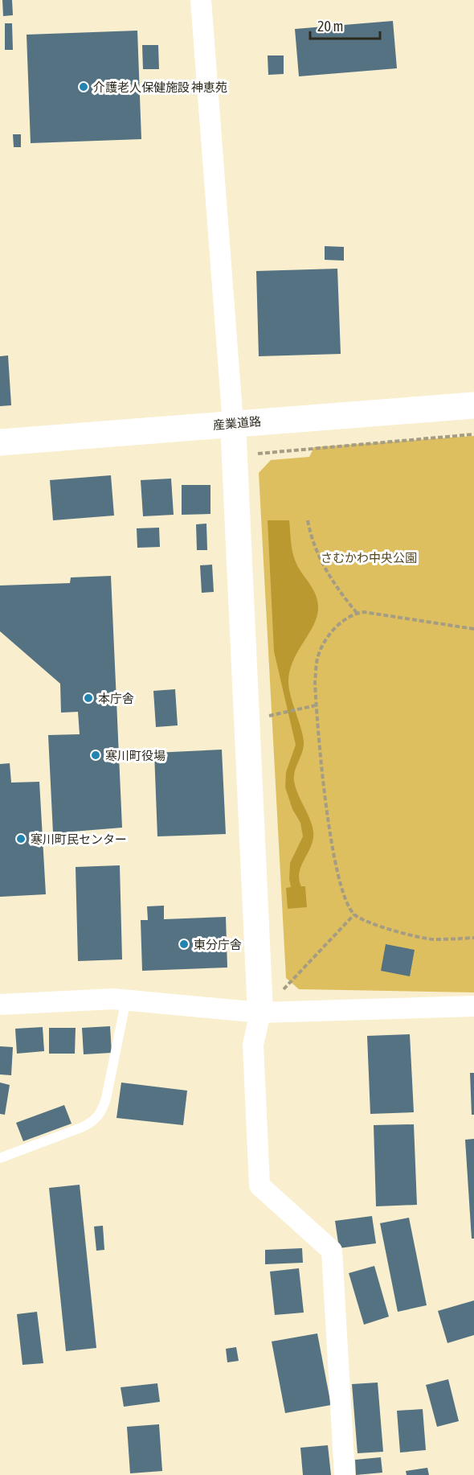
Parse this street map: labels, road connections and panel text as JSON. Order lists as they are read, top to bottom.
{
  "streets": {
    "main road": ["産業道路"]
  },
  "parks": ["さむかわ中央公園"],
  "places": [
    "介護老人保健施設 神恵苑",
    "本庁舎",
    "寒川町役場",
    "寒川町民センター",
    "東分庁舎"
  ],
  "scale_bar": "20 m"
}
